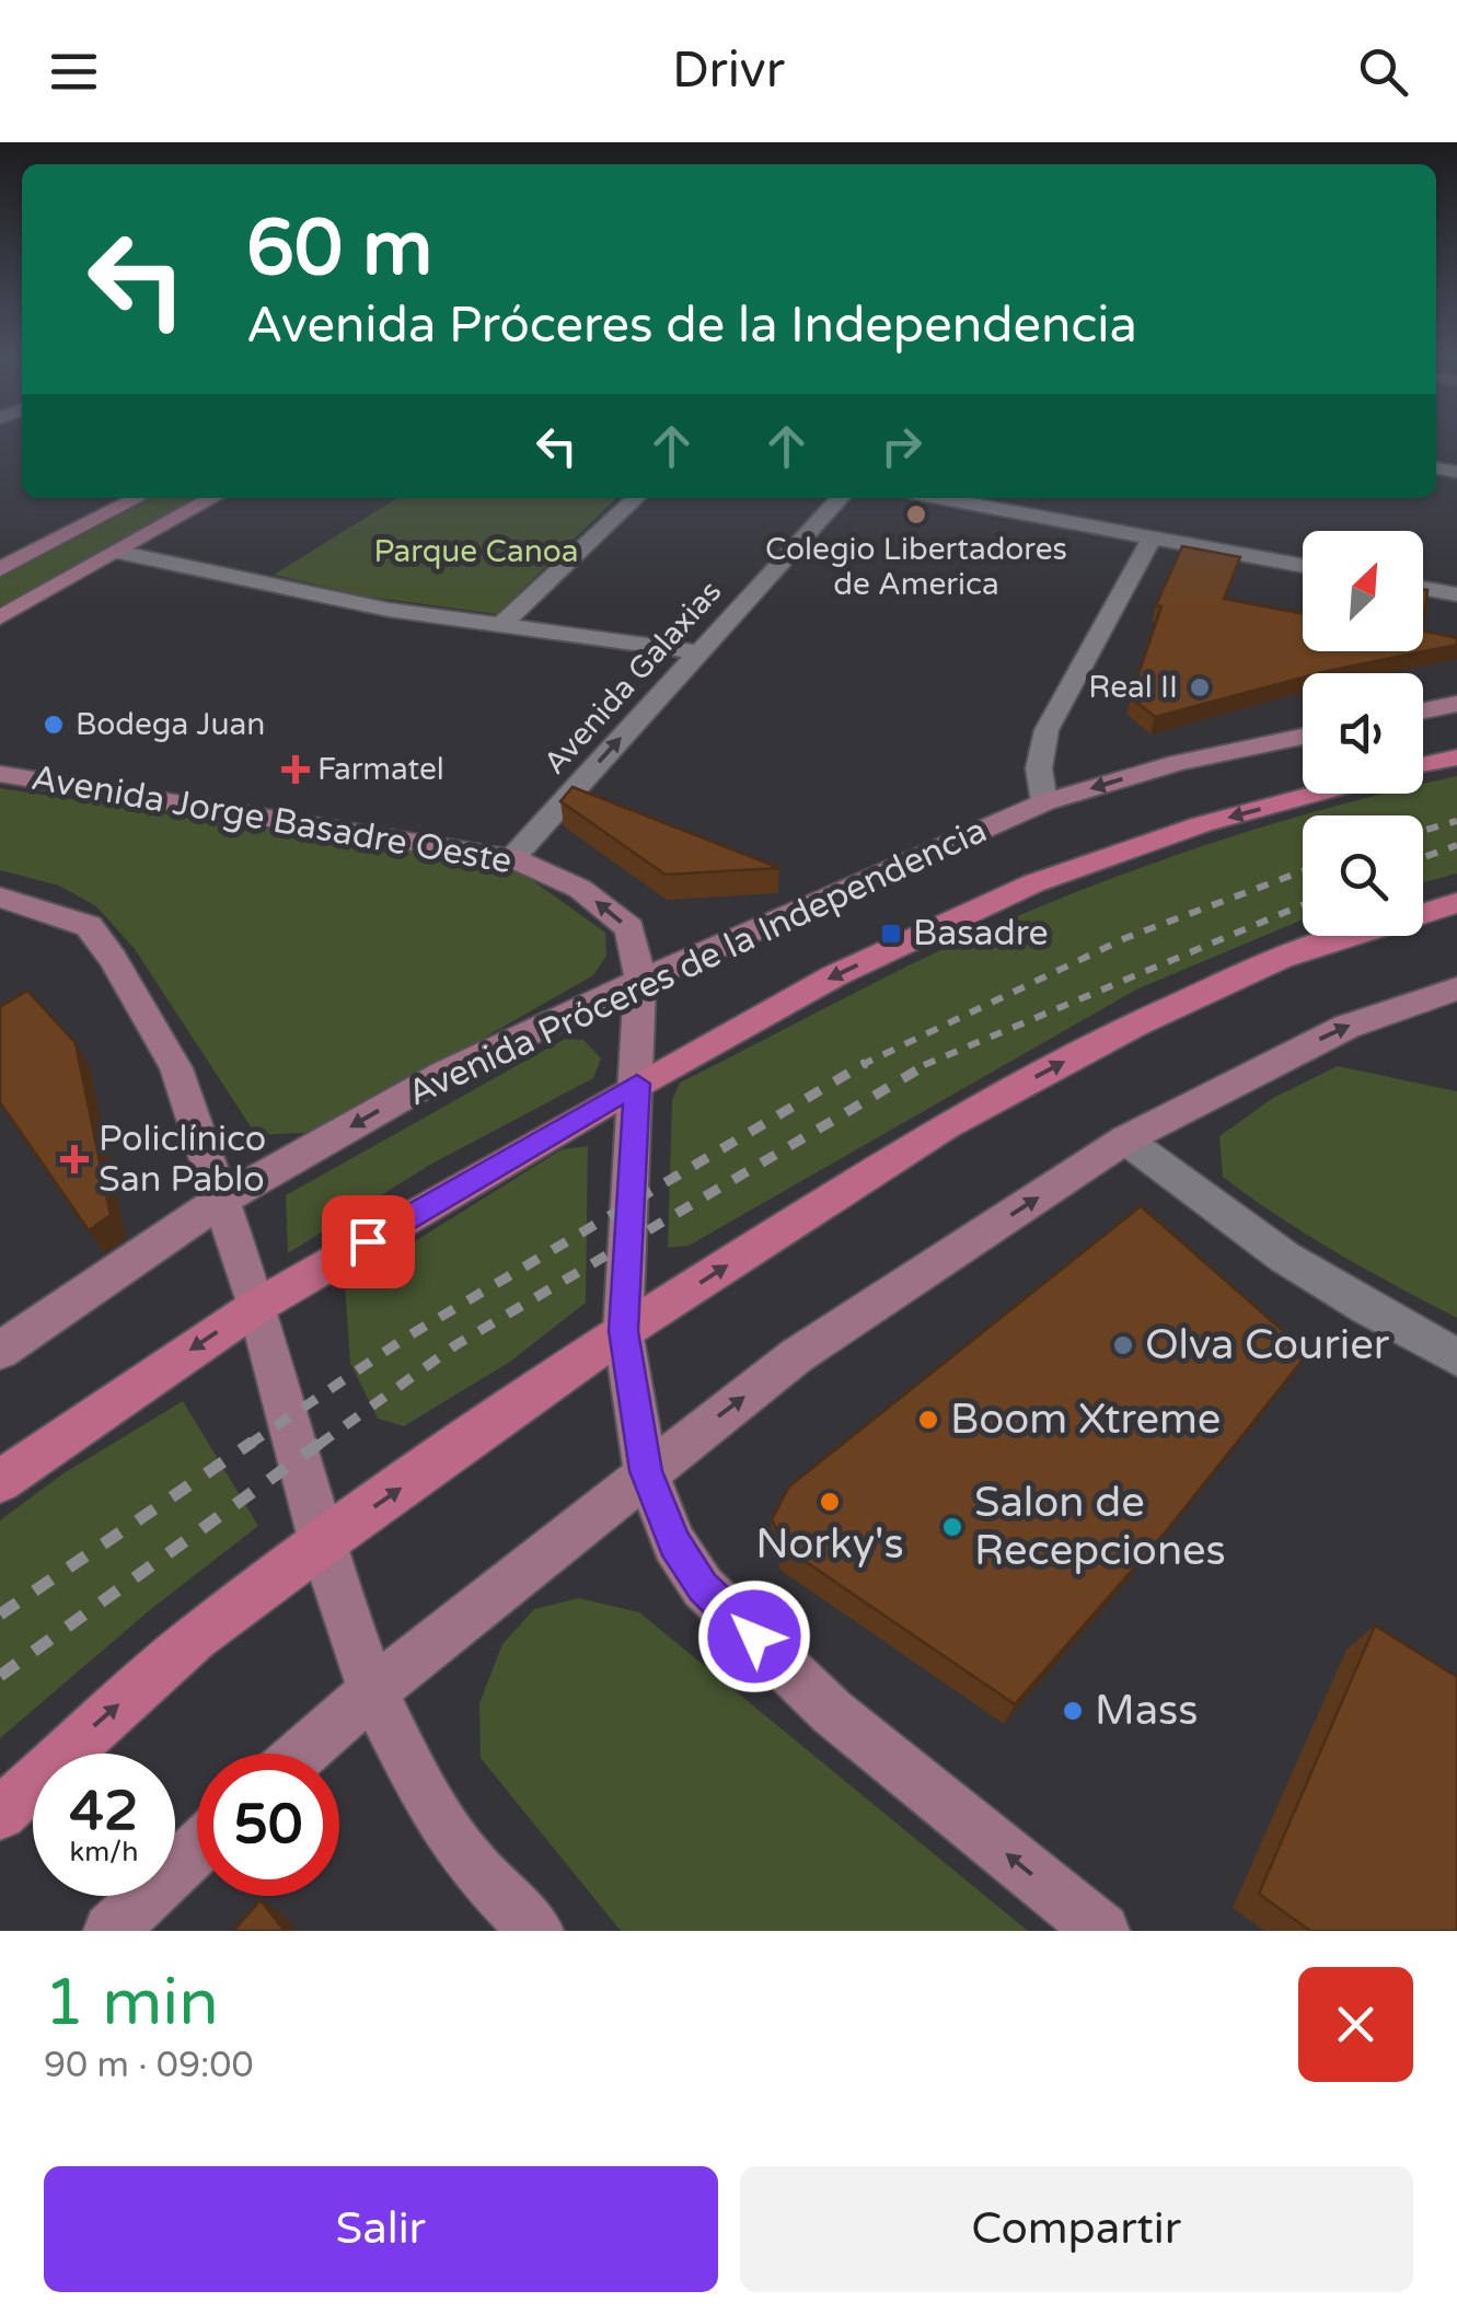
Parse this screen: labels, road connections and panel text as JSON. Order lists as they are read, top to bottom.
{
  "streets": {
    "main road": ["Avenida Jorge Basadre Oeste", "Avenida Próceres de la Independencia"],
    "street": ["Avenida Galaxias"]
  },
  "crossings": [
    ["Avenida Galaxias", "Avenida Jorge Basadre Oeste"],
    ["Avenida Jorge Basadre Oeste", "Avenida Próceres de la Independencia"]
  ],
  "one_way": ["Avenida Jorge Basadre Oeste"],
  "parks": ["Parque Canoa"],
  "places": {
    "other": [
      "Colegio Libertadores de America",
      "Real II",
      "Bodega Juan",
      "Olva Courier",
      "Boom Xtreme",
      "Norky's",
      "Salon de Recepciones",
      "Mass"
    ],
    "health": ["Farmatel", "Policlínico San Pablo"],
    "transit": ["Basadre"]
  },
  "north": "top right",
  "page": {
    "header": "Drivr",
    "turn": ["60 m", "Avenida Próceres de la Independencia"],
    "speed": "42 km/h",
    "limit": "50",
    "heading": ["1 min", "90 m · 09:00"],
    "buttons": ["Salir", "Compartir"]
  }
}
